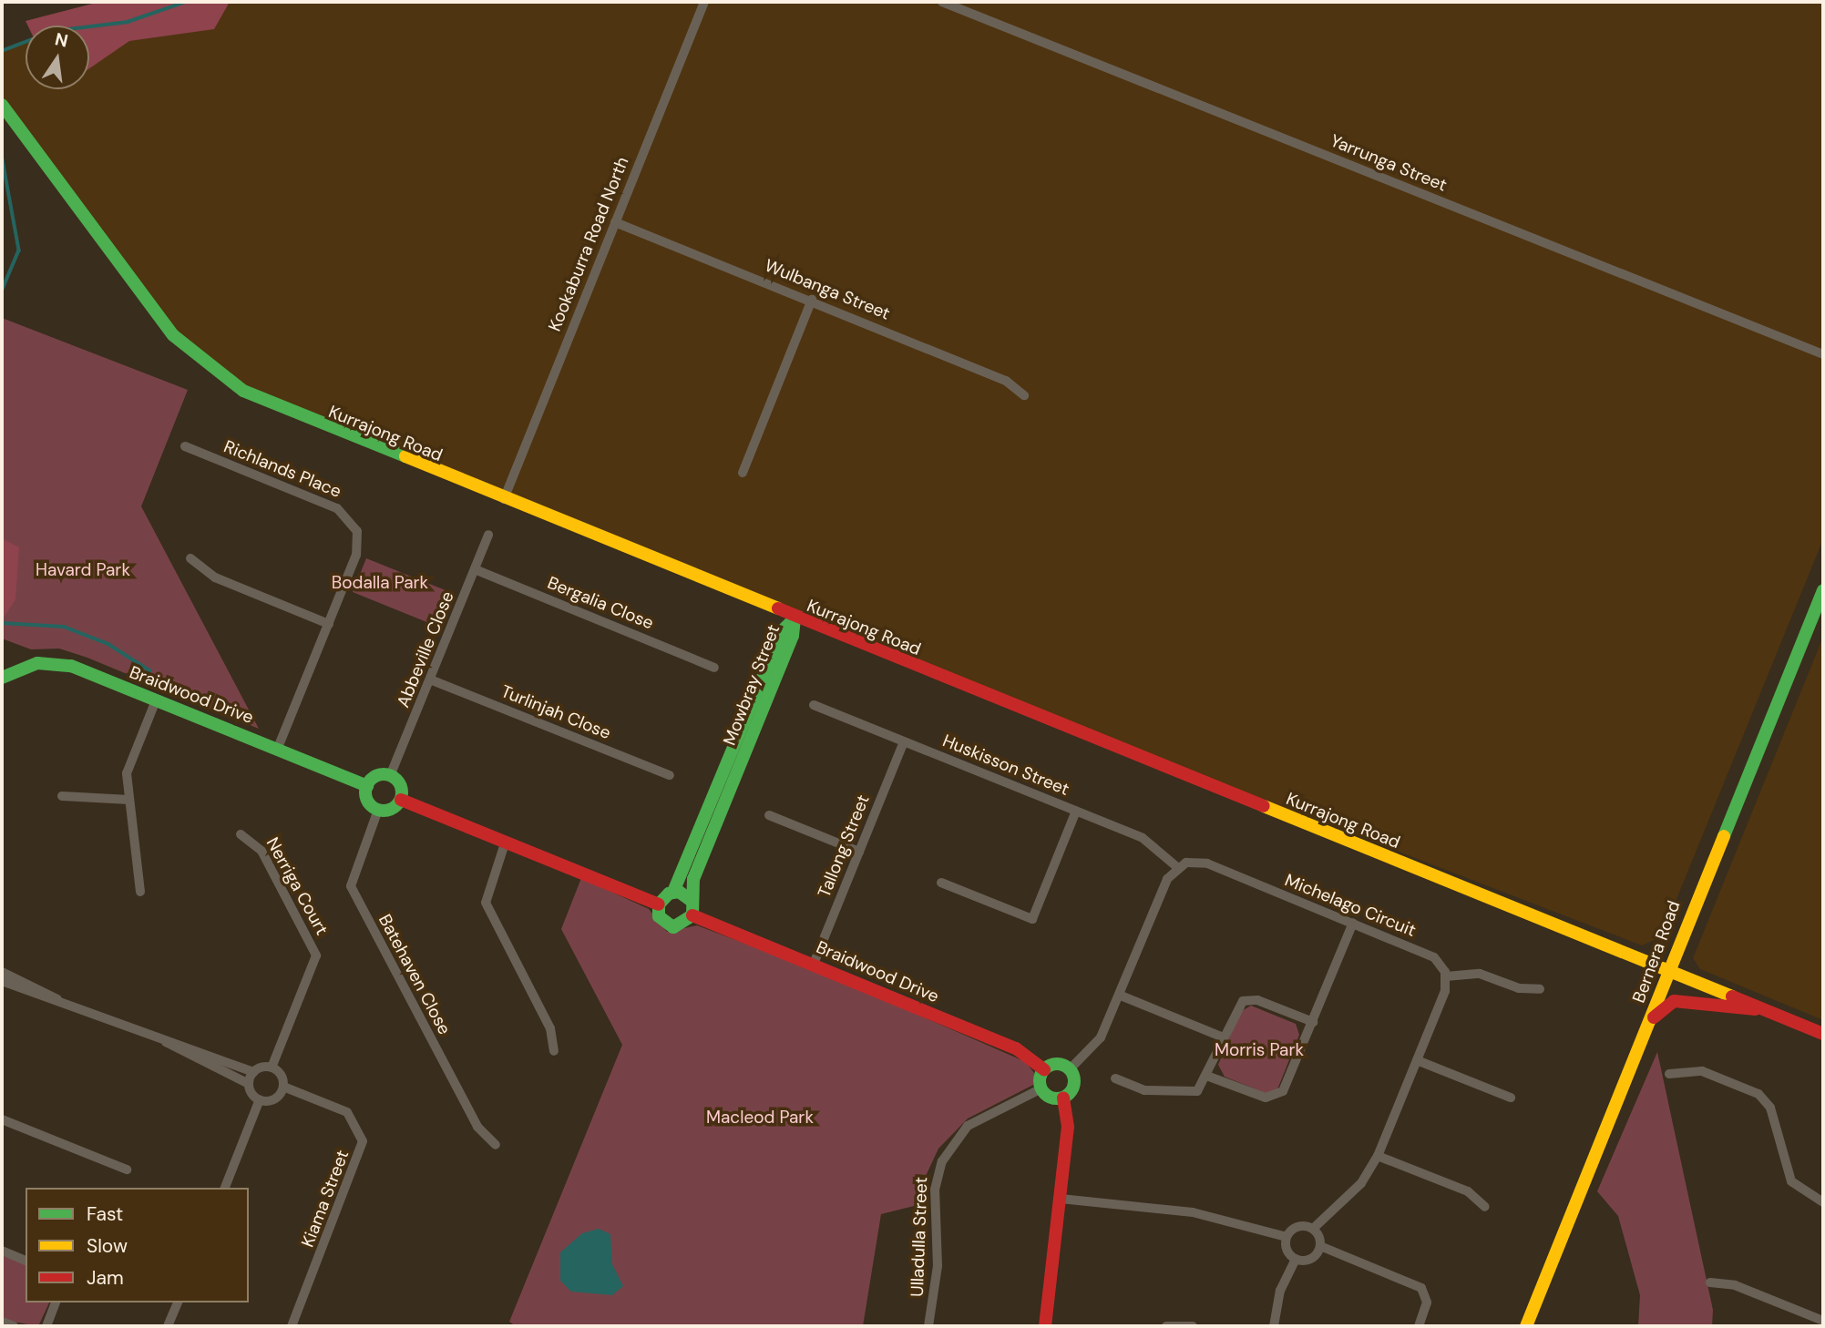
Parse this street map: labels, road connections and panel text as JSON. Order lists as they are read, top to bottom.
{
  "streets": {
    "main road": [
      "Kurrajong Road",
      "Mowbray Street",
      "Braidwood Drive",
      "Bernera Road"
    ],
    "street": [
      "Yarrunga Street",
      "Kookaburra Road North",
      "Wulbanga Street",
      "Richlands Place",
      "Bergalia Close",
      "Abbeville Close",
      "Turlinjah Close",
      "Huskisson Street",
      "Tallong Street",
      "Nerriga Court",
      "Michelago Circuit",
      "Batehaven Close",
      "Kiama Street",
      "Ulladulla Street"
    ]
  },
  "crossings": [
    ["Kookaburra Road North", "Wulbanga Street"],
    ["Kookaburra Road North", "Kurrajong Road"],
    ["Kurrajong Road", "Mowbray Street"],
    ["Kurrajong Road", "Bernera Road"],
    ["Richlands Place", "Braidwood Drive"],
    ["Bergalia Close", "Abbeville Close"],
    ["Abbeville Close", "Braidwood Drive"],
    ["Abbeville Close", "Turlinjah Close"],
    ["Abbeville Close", "Batehaven Close"],
    ["Mowbray Street", "Braidwood Drive"],
    ["Braidwood Drive", "Tallong Street"],
    ["Braidwood Drive", "Batehaven Close"],
    ["Braidwood Drive", "Ulladulla Street"],
    ["Huskisson Street", "Tallong Street"],
    ["Huskisson Street", "Michelago Circuit"],
    ["Nerriga Court", "Kiama Street"]
  ],
  "parks": [
    "Havard Park",
    "Bodalla Park",
    "Morris Park",
    "Macleod Park"
  ],
  "legend": ["Fast", "Slow", "Jam"],
  "north": "top"
}
